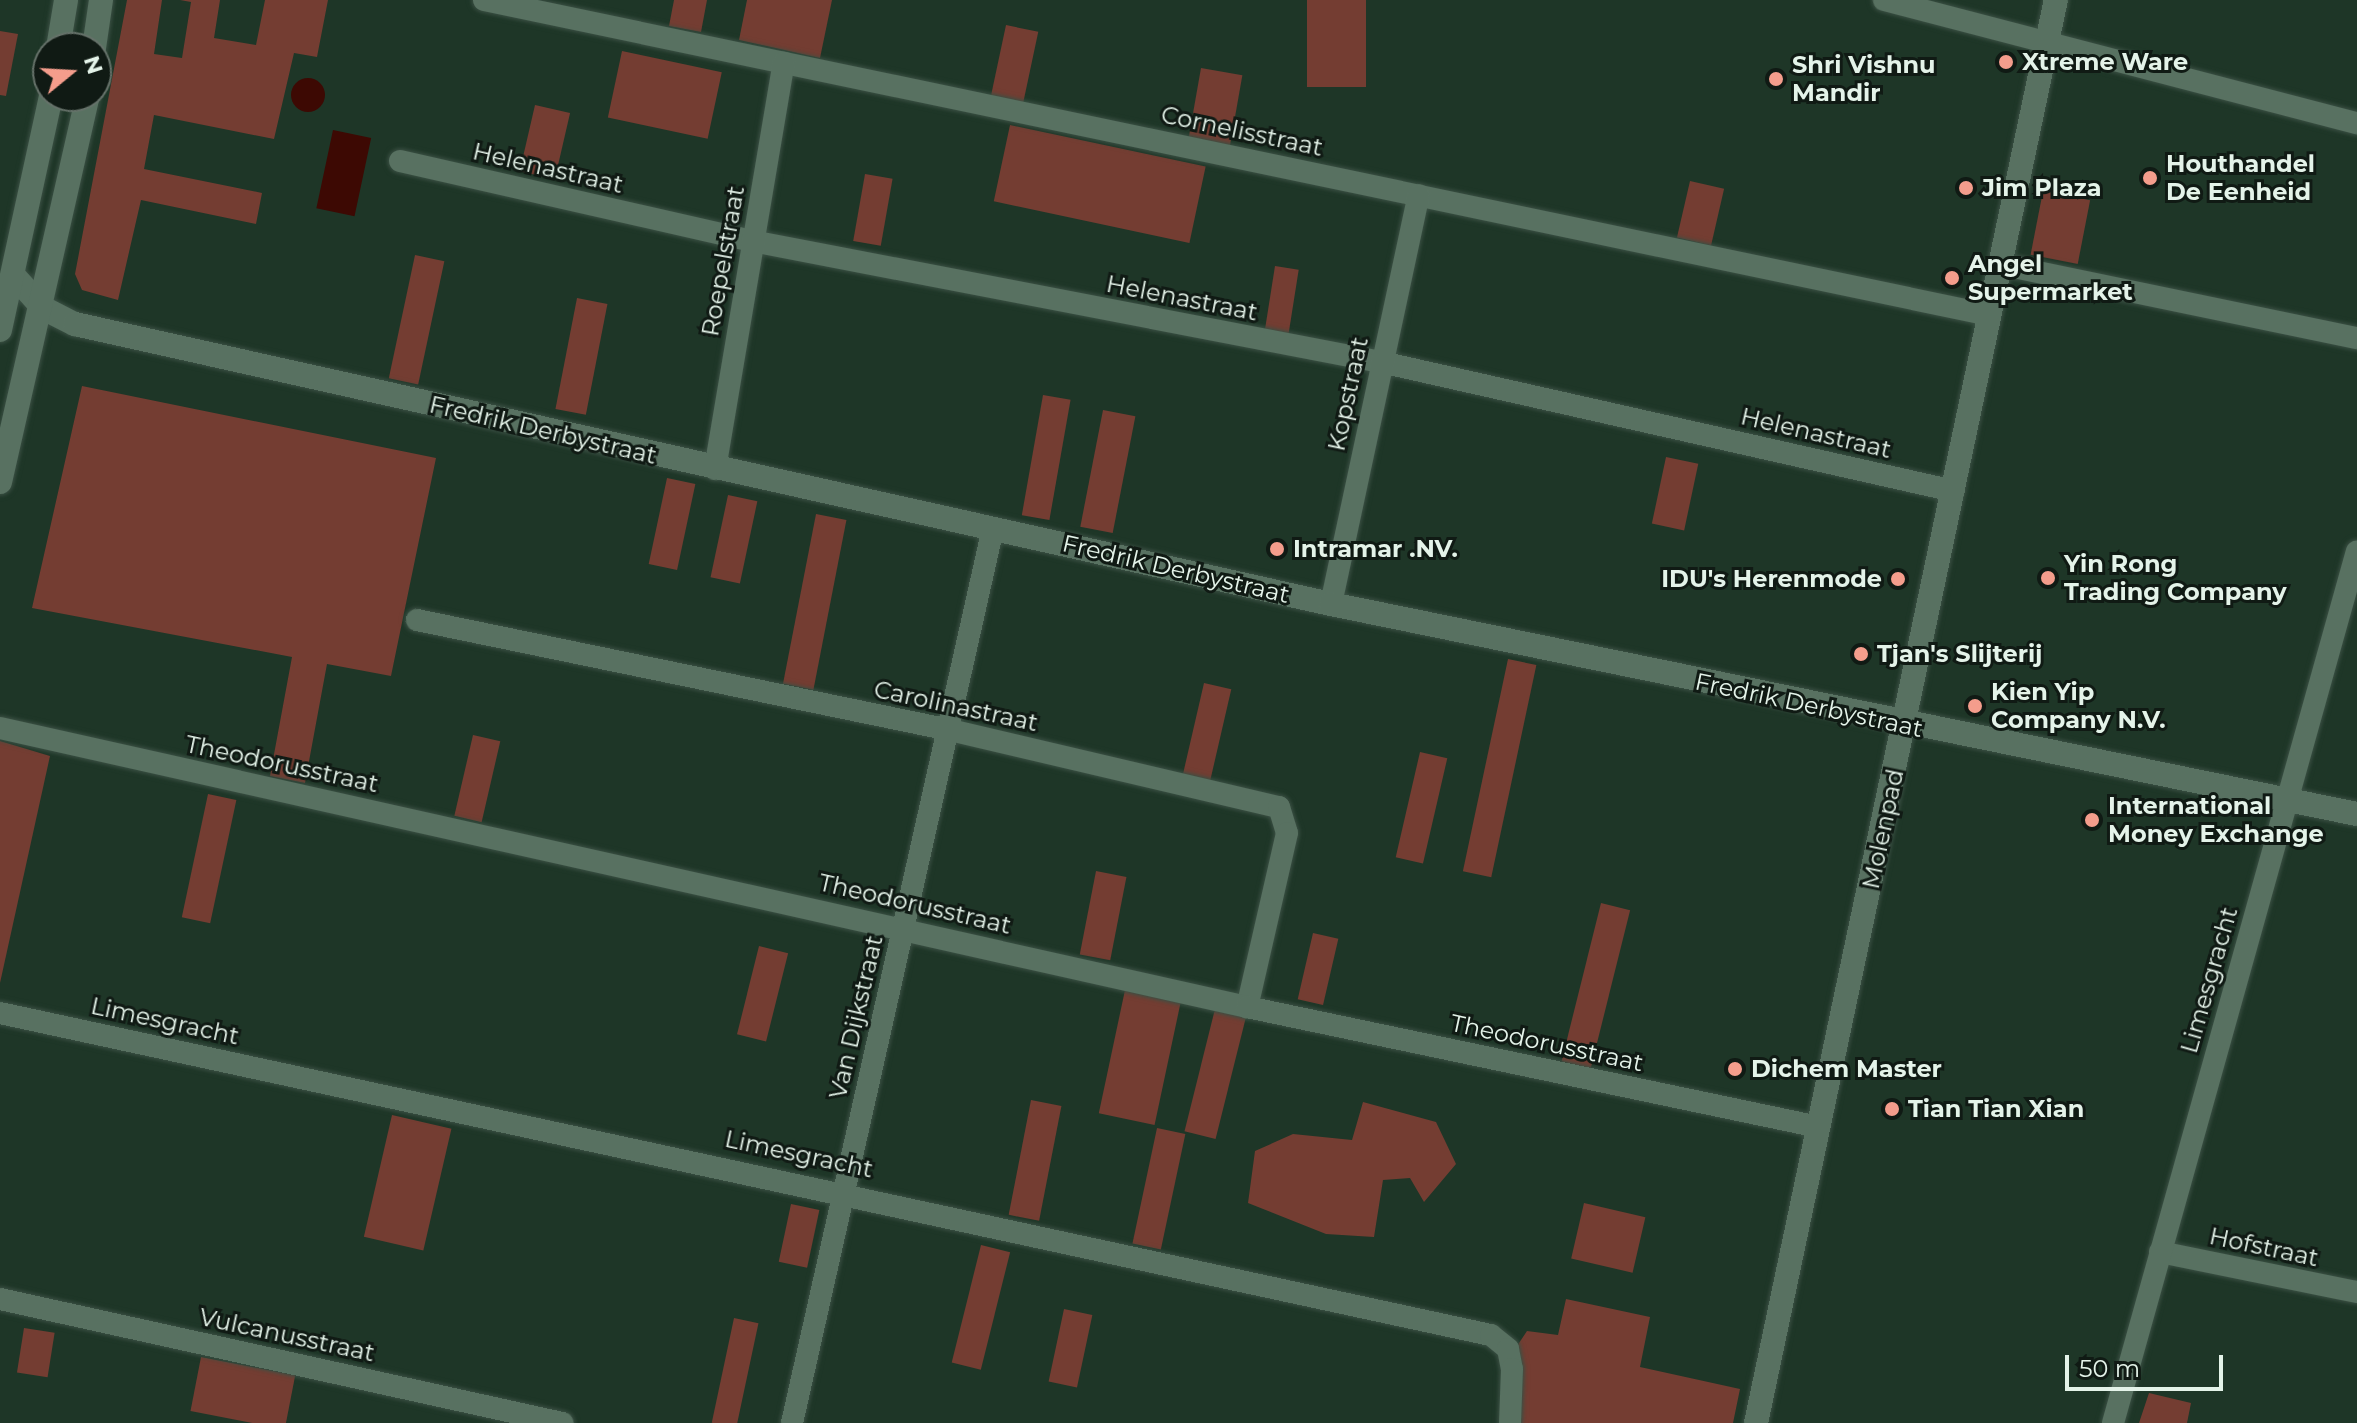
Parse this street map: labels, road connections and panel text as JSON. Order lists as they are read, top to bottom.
{
  "streets": {
    "main road": ["Fredrik Derbystraat", "Molenpad"],
    "street": [
      "Cornelisstraat",
      "Helenastraat",
      "Roepelstraat",
      "Kopstraat",
      "Carolinastraat",
      "Theodorusstraat",
      "Limesgracht",
      "Van Dijkstraat",
      "Hofstraat",
      "Vulcanusstraat"
    ]
  },
  "crossings": [
    ["Cornelisstraat", "Roepelstraat"],
    ["Cornelisstraat", "Kopstraat"],
    ["Cornelisstraat", "Molenpad"],
    ["Helenastraat", "Roepelstraat"],
    ["Helenastraat", "Kopstraat"],
    ["Helenastraat", "Molenpad"],
    ["Roepelstraat", "Fredrik Derbystraat"],
    ["Kopstraat", "Fredrik Derbystraat"],
    ["Fredrik Derbystraat", "Molenpad"],
    ["Fredrik Derbystraat", "Limesgracht"],
    ["Fredrik Derbystraat", "Van Dijkstraat"],
    ["Carolinastraat", "Theodorusstraat"],
    ["Carolinastraat", "Van Dijkstraat"],
    ["Theodorusstraat", "Molenpad"],
    ["Theodorusstraat", "Van Dijkstraat"],
    ["Limesgracht", "Van Dijkstraat"],
    ["Limesgracht", "Hofstraat"]
  ],
  "places": [
    "Xtreme Ware",
    "Shri Vishnu Mandir",
    "Houthandel De Eenheid",
    "Jim Plaza",
    "Angel Supermarket",
    "Intramar .NV.",
    "Yin Rong Trading Company",
    "IDU's Herenmode",
    "Tjan's Slijterij",
    "Kien Yip Company N.V.",
    "International Money Exchange",
    "Dichem Master",
    "Tian Tian Xian"
  ],
  "scale_bar": "50 m",
  "north": "right"
}
